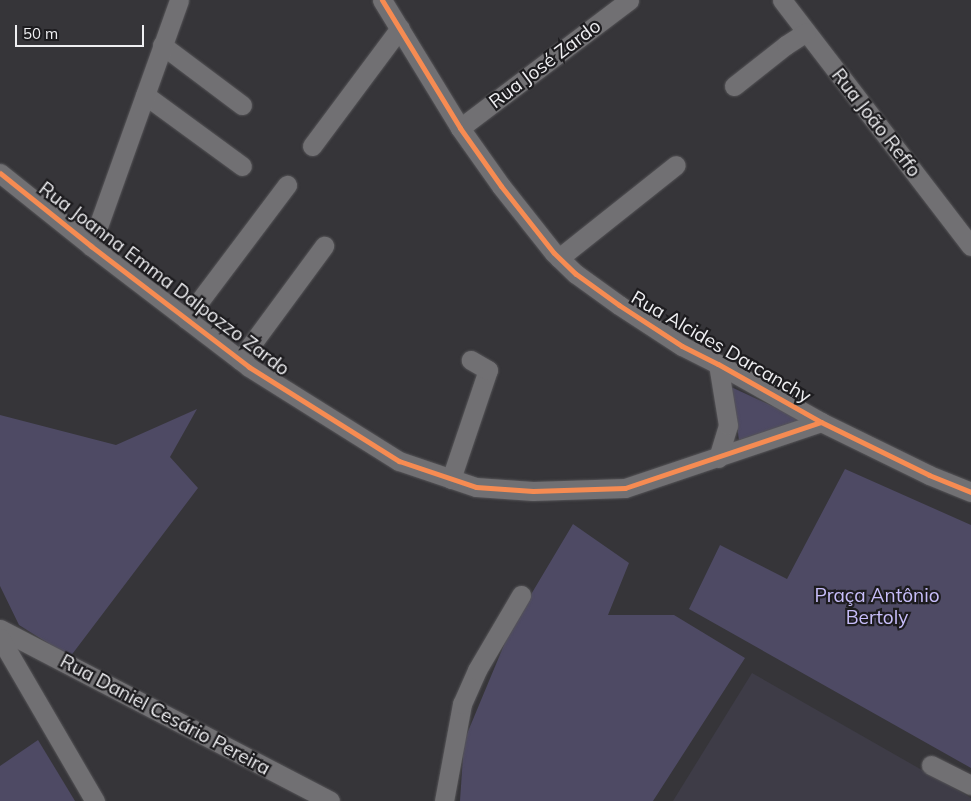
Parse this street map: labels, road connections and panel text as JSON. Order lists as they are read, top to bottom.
{
  "streets": {
    "street": [
      "Rua José Zardo",
      "Rua João Reffo",
      "Rua Joanna Emma Dalpozzo Zardo",
      "Rua Alcides Darcanchy",
      "Rua Daniel Cesário Pereira"
    ]
  },
  "crossings": [
    ["Rua José Zardo", "Rua Alcides Darcanchy"],
    ["Rua Joanna Emma Dalpozzo Zardo", "Rua Alcides Darcanchy"]
  ],
  "parks": ["Praça Antônio Bertoly"],
  "scale_bar": "50 m"
}
